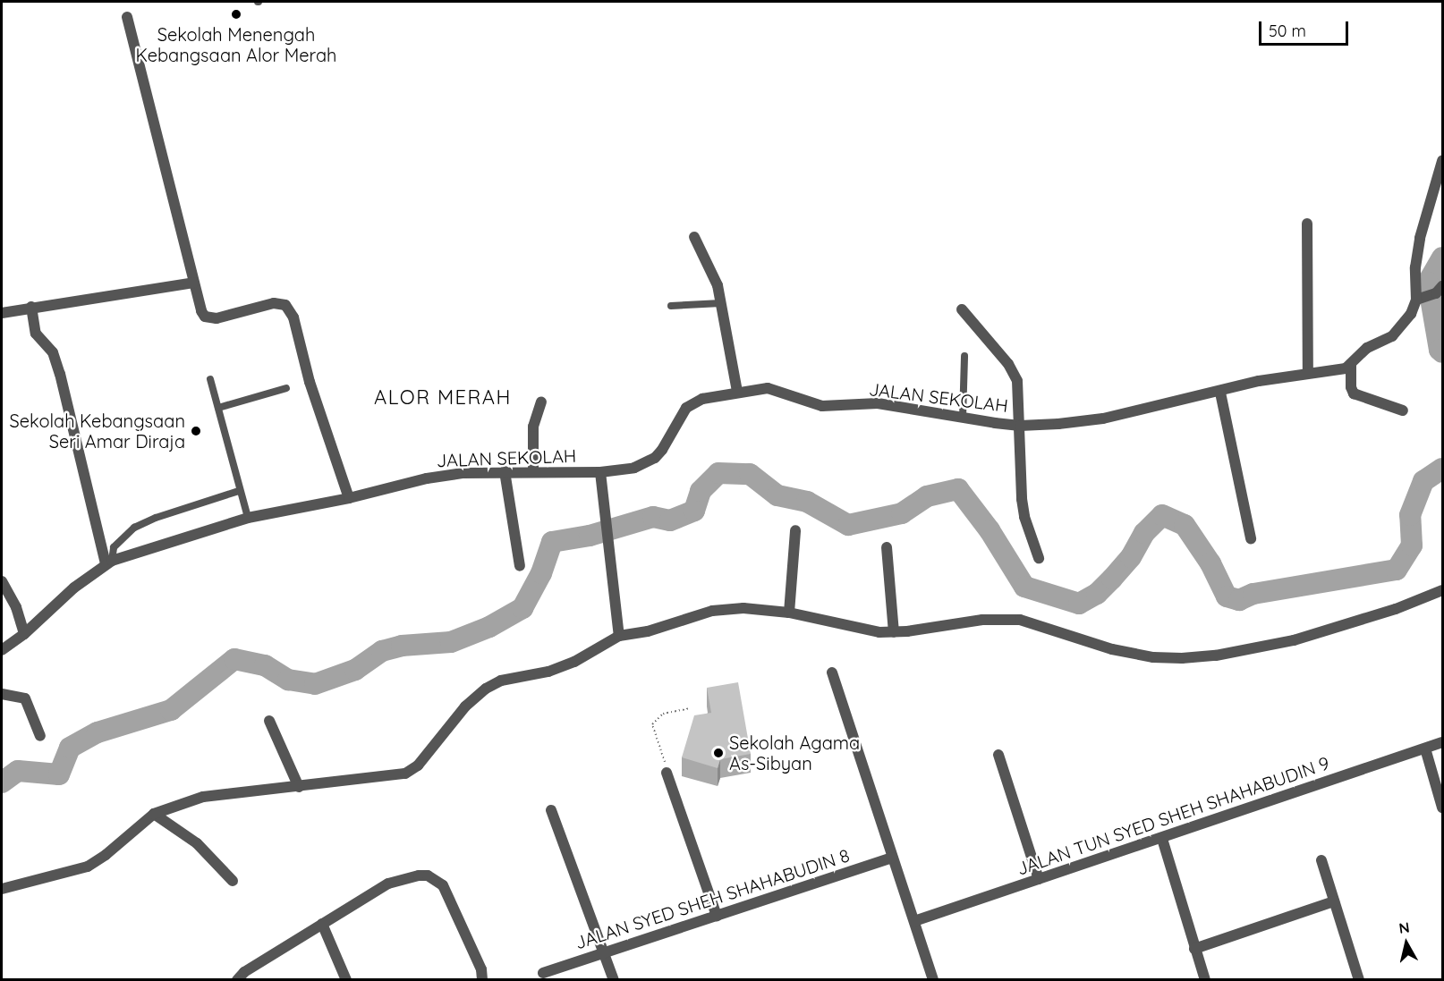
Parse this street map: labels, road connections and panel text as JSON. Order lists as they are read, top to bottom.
{
  "streets": {
    "street": ["JALAN SEKOLAH", "JALAN TUN SYED SHEH SHAHABUDIN 9", "JALAN SYED SHEH SHAHABUDIN 8"]
  },
  "districts": ["ALOR MERAH"],
  "places": ["Sekolah Menengah Kebangsaan Alor Merah", "Sekolah Kebangsaan Seri Amar Diraja", "Sekolah Agama As-Sibyan"],
  "scale_bar": "50 m",
  "north": "top"
}
